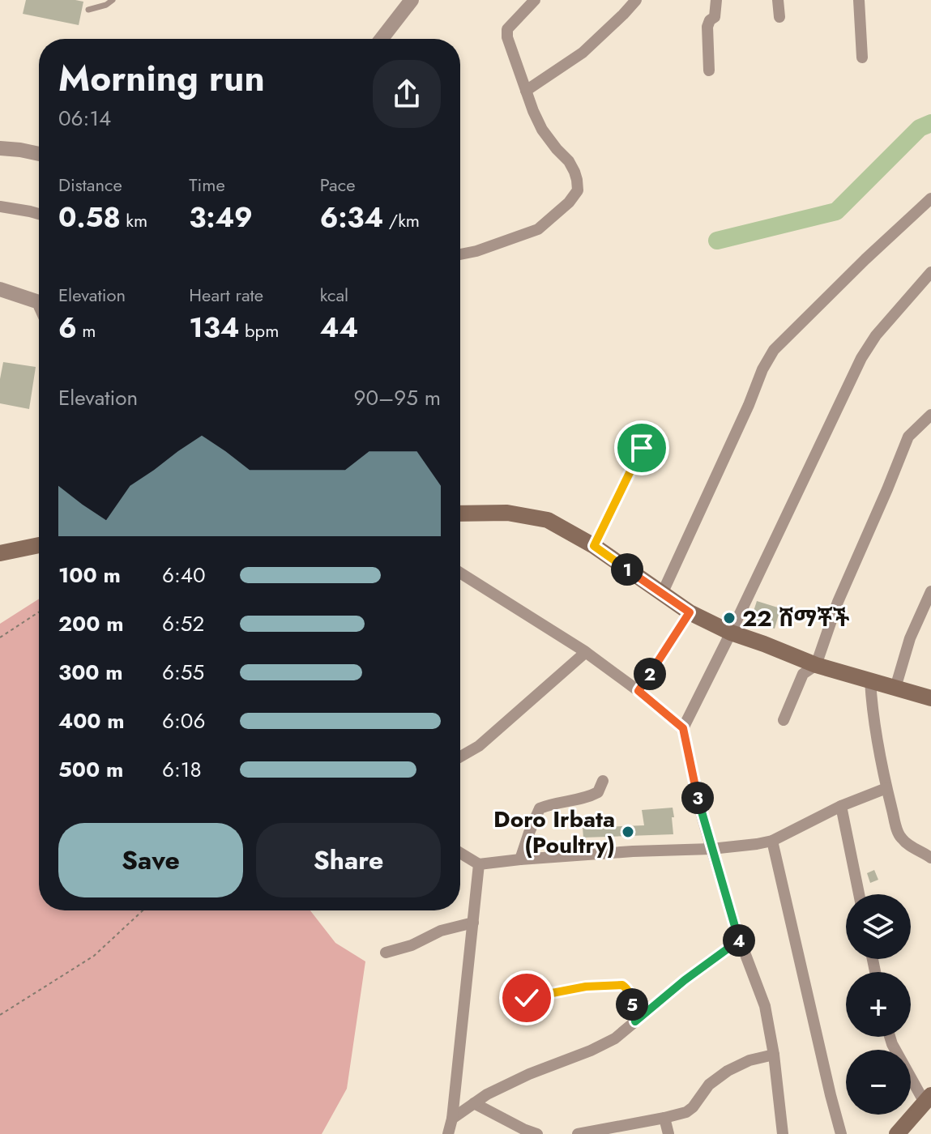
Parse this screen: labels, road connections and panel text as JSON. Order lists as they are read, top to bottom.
{
  "places": ["22 ሸማቾች", "Doro Irbata (Poultry)"],
  "page": {
    "heading": ["Morning run", "06:14"],
    "stats": [
      ["Distance", "0.58 km"],
      ["Time", "3:49"],
      ["Pace", "6:34 /km"],
      ["Elevation", "6 m"],
      ["Heart rate", "134 bpm"],
      ["kcal", "44"]
    ],
    "chart": ["Elevation", "90–95 m"],
    "list": [
      {
        "name": "100 m",
        "note": "6:40"
      },
      {
        "name": "200 m",
        "note": "6:52"
      },
      {
        "name": "300 m",
        "note": "6:55"
      },
      {
        "name": "400 m",
        "note": "6:06"
      },
      {
        "name": "500 m",
        "note": "6:18"
      }
    ],
    "pins": [
      "1",
      "2",
      "3",
      "4",
      "5"
    ],
    "buttons": ["Save", "Share"],
    "map_buttons": ["+", "−"]
  }
}
